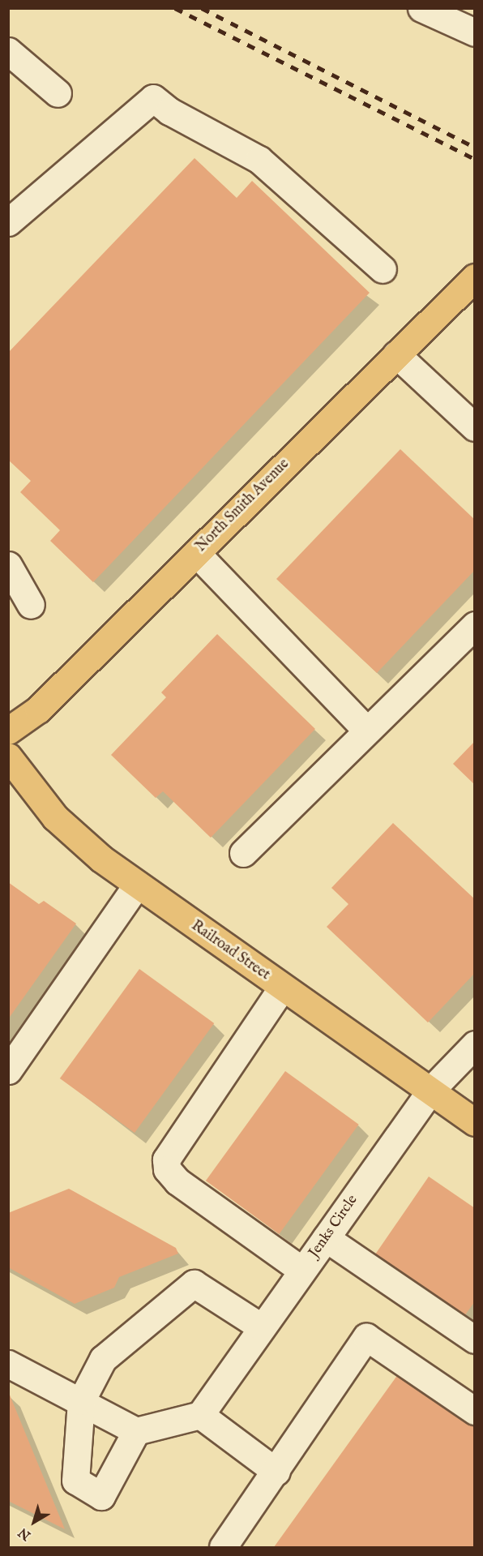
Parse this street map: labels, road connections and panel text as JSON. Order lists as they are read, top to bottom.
{
  "streets": {
    "main road": ["North Smith Avenue", "Railroad Street"],
    "street": ["Jenks Circle"]
  },
  "crossings": [
    ["Railroad Street", "Jenks Circle"]
  ],
  "north": "bottom left"
}
